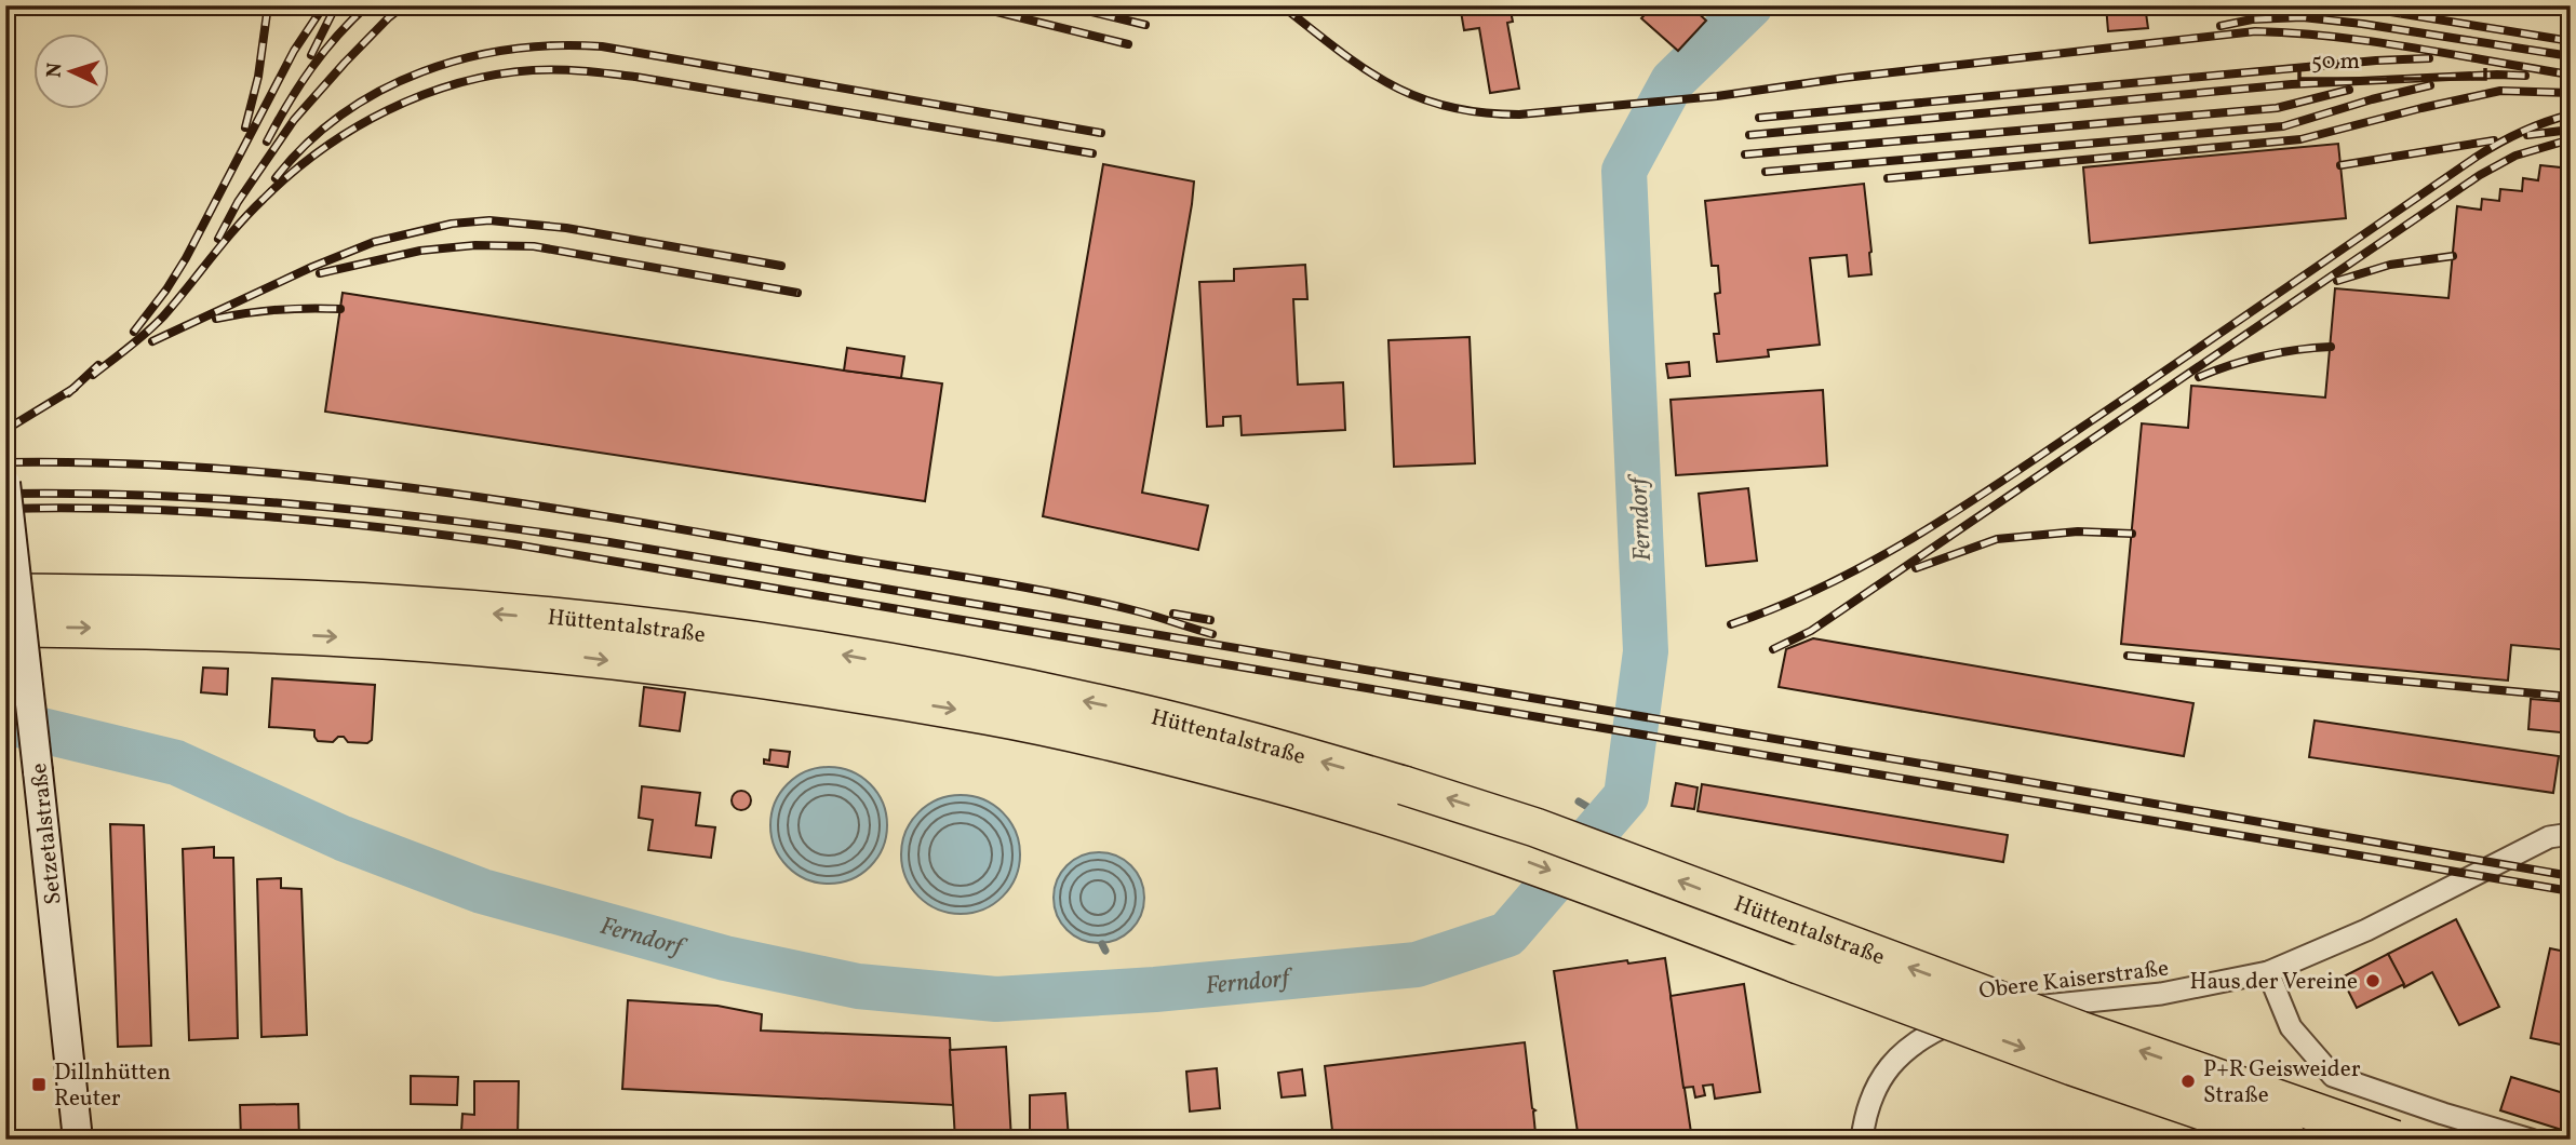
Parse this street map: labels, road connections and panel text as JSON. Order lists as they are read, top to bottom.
{
  "streets": {
    "highway": ["Hüttentalstraße"],
    "street": ["Setzetalstraße", "Obere Kaiserstraße"]
  },
  "water": ["Ferndorf"],
  "places": {
    "other": ["Haus der Vereine", "P+R Geisweider Straße"],
    "transit": ["Dillnhütten Reuter"]
  },
  "scale_bar": "50 m",
  "north": "left"
}
